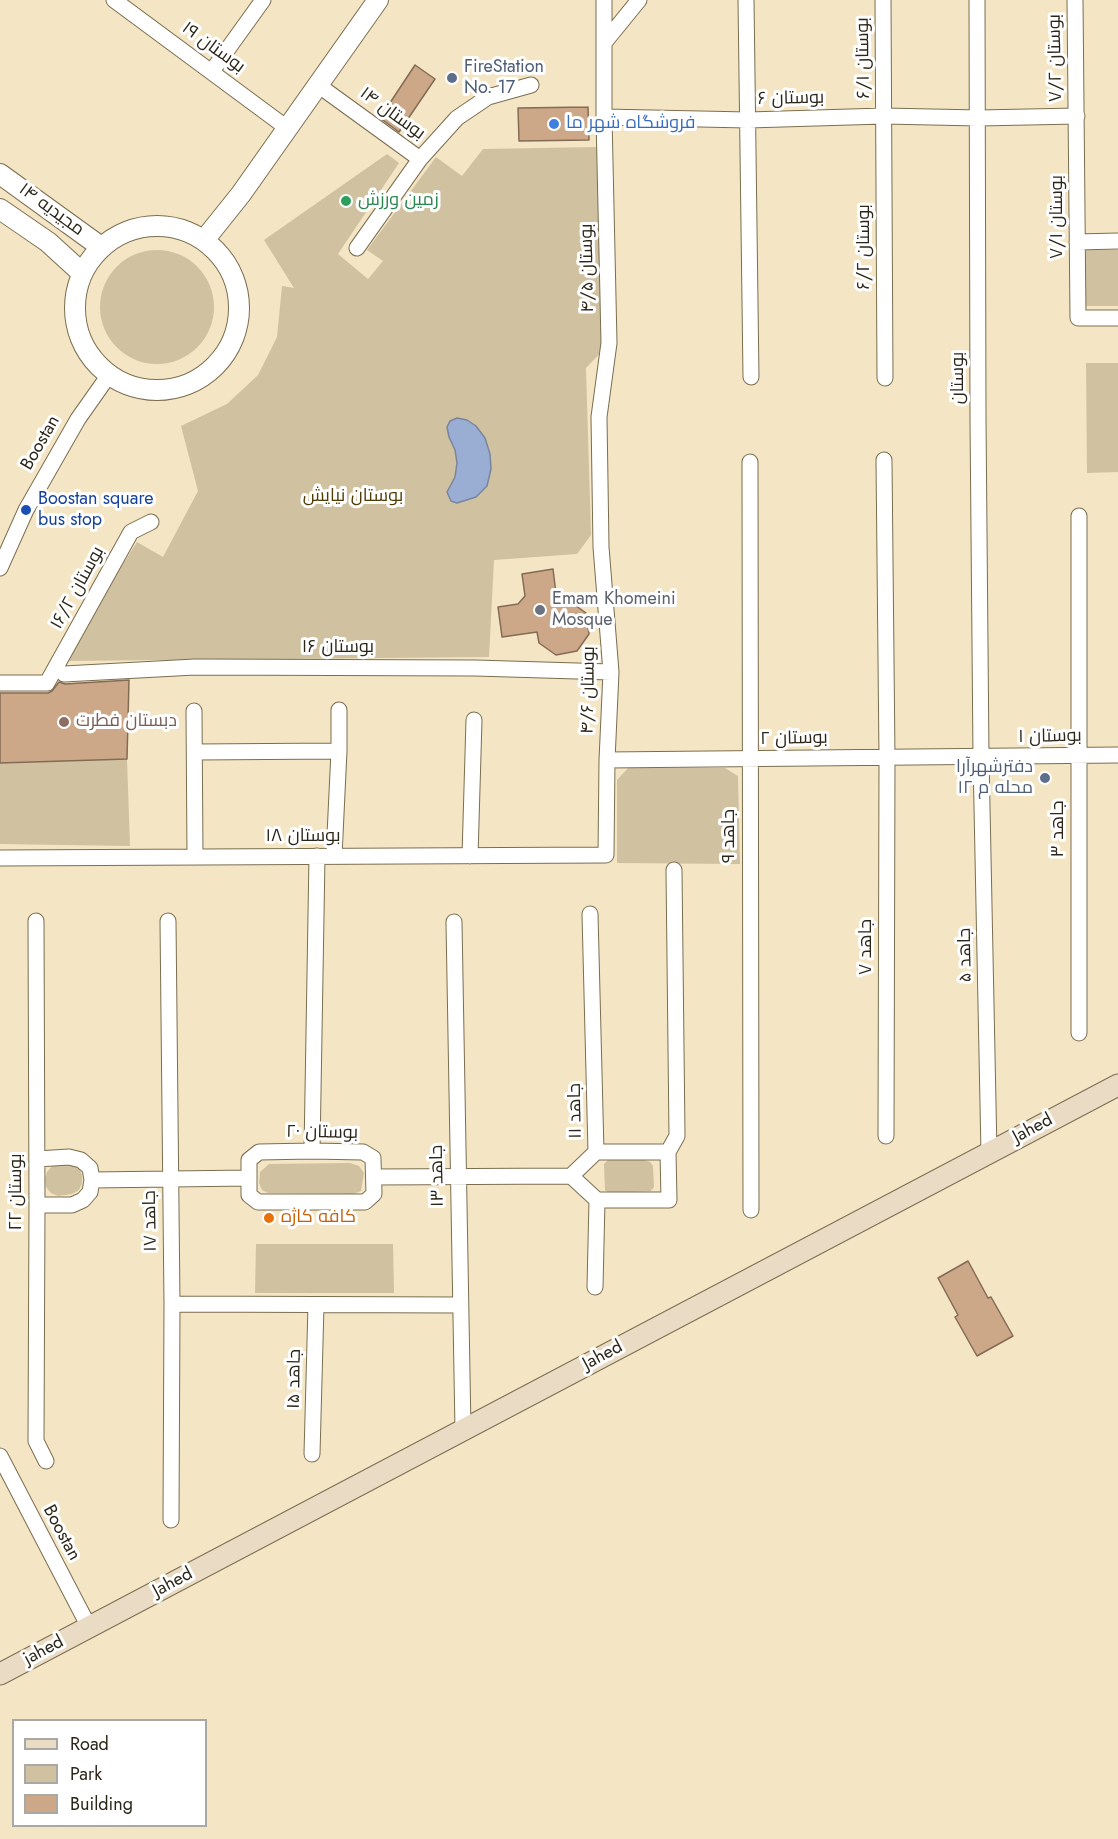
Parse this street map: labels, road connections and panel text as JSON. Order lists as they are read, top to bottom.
{
  "streets": {
    "main road": ["Jahed", "jahed"],
    "street": [
      "بوستان ۱۹",
      "بوستان ۶/۱",
      "بوستان ۷/۲",
      "بوستان ۶",
      "بوستان ۱۴",
      "مجیدیه ۱۴",
      "بوستان ۷/۱",
      "بوستان ۶/۲",
      "بوستان ۴/۵",
      "بوستان",
      "Boostan",
      "بوستان ۱۶/۲",
      "بوستان ۱۶",
      "بوستان ۴/۶",
      "بوستان ۱",
      "بوستان ۲",
      "جاهد ۳",
      "جاهد ۹",
      "بوستان ۱۸",
      "جاهد ۷",
      "جاهد ۵",
      "جاهد ۱۱",
      "بوستان ۲۰",
      "جاهد ۱۳",
      "بوستان ۲۲",
      "جاهد ۱۷",
      "جاهد ۱۵"
    ]
  },
  "crossings": [
    ["بوستان ۶/۱", "بوستان ۶"],
    ["بوستان ۶/۱", "بوستان ۶/۲"],
    ["بوستان ۷/۲", "بوستان ۶"],
    ["بوستان ۷/۲", "بوستان ۷/۱"],
    ["بوستان ۶", "بوستان ۷/۱"],
    ["بوستان ۶", "بوستان ۶/۲"],
    ["بوستان ۶", "بوستان ۴/۵"],
    ["بوستان ۶", "بوستان"],
    ["مجیدیه ۱۴", "Boostan"],
    ["بوستان ۴/۵", "بوستان ۴/۶"],
    ["بوستان", "بوستان ۱"],
    ["بوستان", "بوستان ۲"],
    ["بوستان", "جاهد ۵"],
    ["Boostan", "Jahed"],
    ["Boostan", "jahed"],
    ["بوستان ۱۶", "بوستان ۴/۶"],
    ["بوستان ۴/۶", "بوستان ۲"],
    ["بوستان ۴/۶", "بوستان ۱۸"],
    ["بوستان ۱", "بوستان ۲"],
    ["بوستان ۱", "جاهد ۳"],
    ["بوستان ۱", "جاهد ۵"],
    ["بوستان ۲", "جاهد ۹"],
    ["بوستان ۲", "جاهد ۷"],
    ["بوستان ۲", "جاهد ۵"],
    ["جاهد ۵", "Jahed"],
    ["Jahed", "جاهد ۱۳"],
    ["Jahed", "jahed"]
  ],
  "parks": ["بوستان نیایش"],
  "places": [
    "FireStation No. 17",
    "فروشگاه شهر ما",
    "زمین ورزش",
    "Boostan square bus stop",
    "Emam Khomeini Mosque",
    "دبستان فطرت",
    "دفترشهرآرا محله م ۱۲",
    "کافه کاژه"
  ],
  "legend": ["Road", "Park", "Building"]
}
